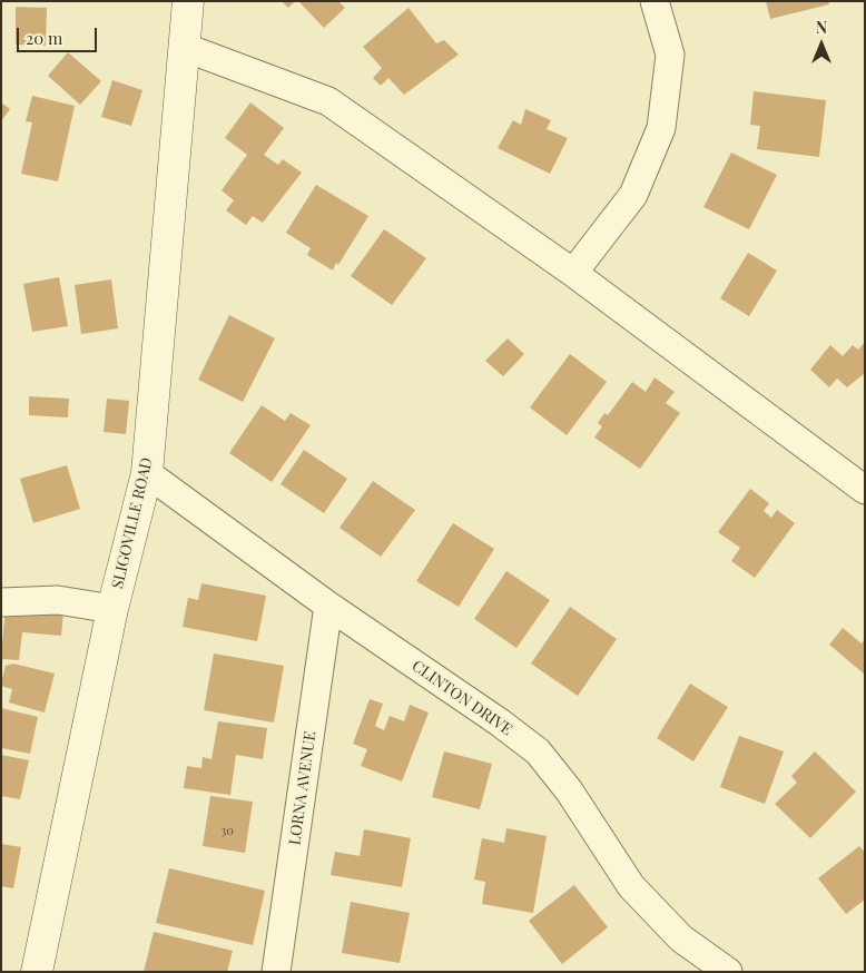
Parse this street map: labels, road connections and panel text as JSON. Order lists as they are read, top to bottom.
{
  "streets": {
    "street": ["SLIGOVILLE ROAD", "CLINTON DRIVE", "LORNA AVENUE"]
  },
  "crossings": [
    ["SLIGOVILLE ROAD", "CLINTON DRIVE"],
    ["CLINTON DRIVE", "LORNA AVENUE"]
  ],
  "house_numbers": ["30"],
  "scale_bar": "20 m",
  "north": "top"
}
